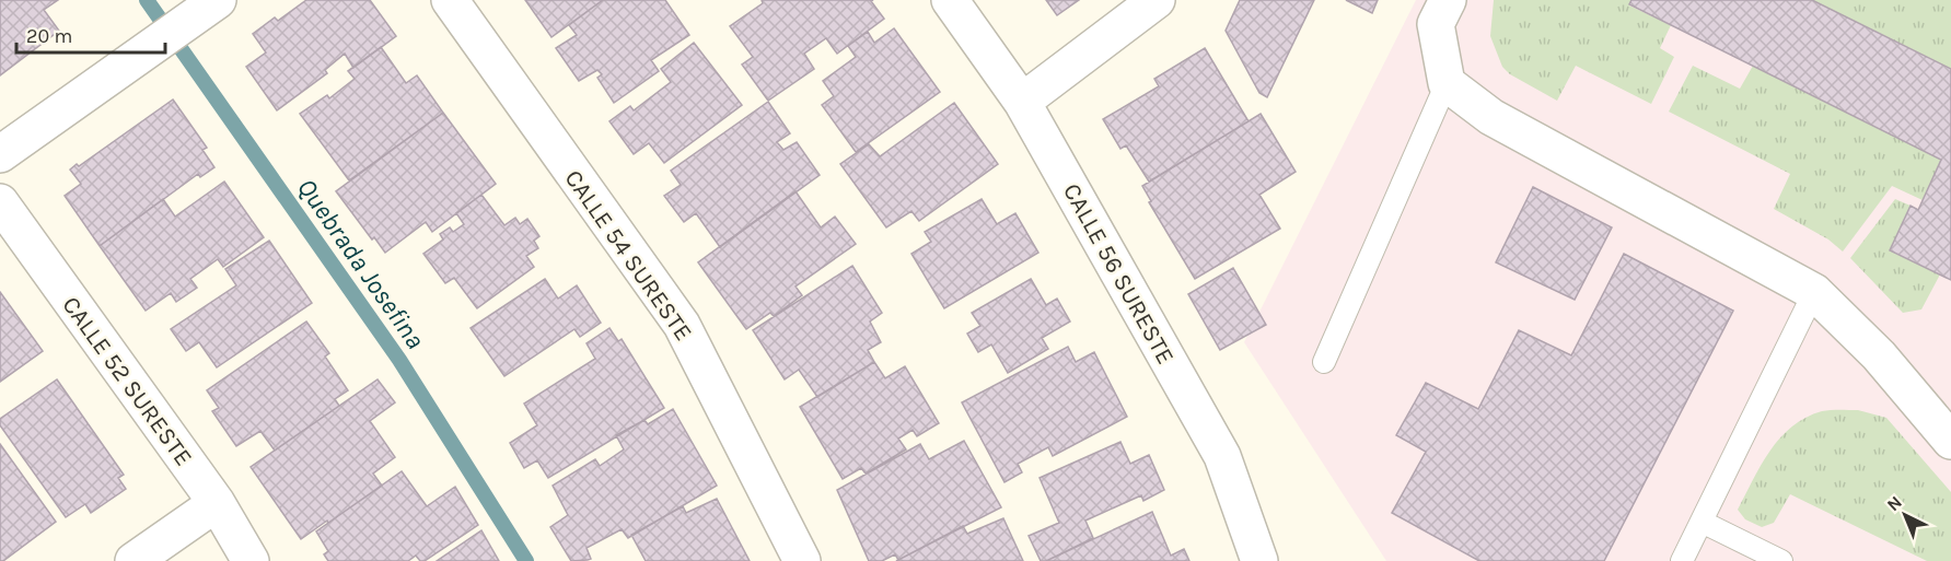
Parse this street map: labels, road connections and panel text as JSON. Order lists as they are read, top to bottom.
{
  "streets": {
    "street": ["CALLE 54 SURESTE", "CALLE 56 SURESTE", "CALLE 52 SURESTE"]
  },
  "water": ["Quebrada Josefina"],
  "scale_bar": "20 m",
  "north": "top left"
}
